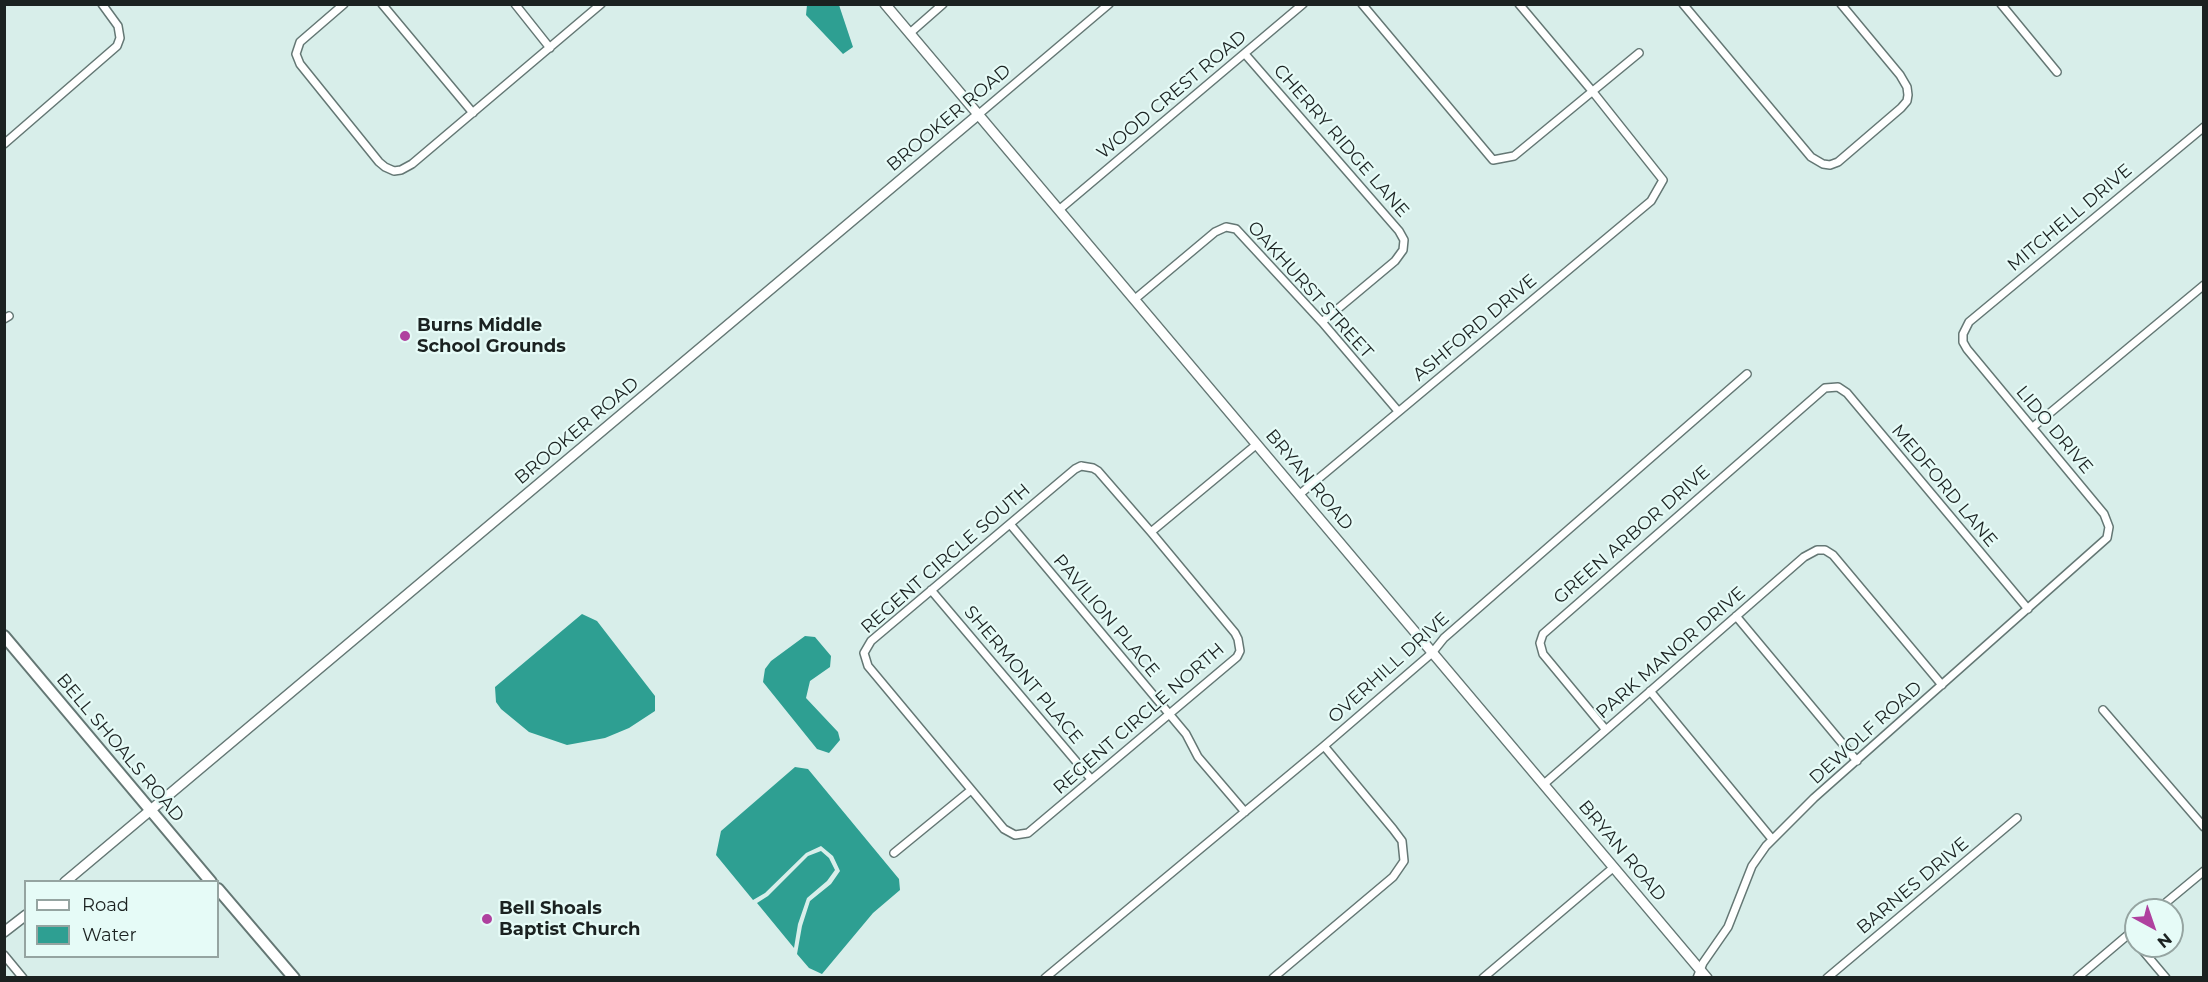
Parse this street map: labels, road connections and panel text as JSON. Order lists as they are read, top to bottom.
{
  "streets": {
    "main road": ["BELL SHOALS ROAD"],
    "street": [
      "WOOD CREST ROAD",
      "BROOKER ROAD",
      "CHERRY RIDGE LANE",
      "MITCHELL DRIVE",
      "OAKHURST STREET",
      "ASHFORD DRIVE",
      "LIDO DRIVE",
      "BRYAN ROAD",
      "MEDFORD LANE",
      "GREEN ARBOR DRIVE",
      "REGENT CIRCLE SOUTH",
      "PAVILION PLACE",
      "PARK MANOR DRIVE",
      "OVERHILL DRIVE",
      "SHERMONT PLACE",
      "REGENT CIRCLE NORTH",
      "DEWOLF ROAD",
      "BARNES DRIVE"
    ]
  },
  "crossings": [
    ["WOOD CREST ROAD", "CHERRY RIDGE LANE"],
    ["WOOD CREST ROAD", "BRYAN ROAD"],
    ["BROOKER ROAD", "BRYAN ROAD"],
    ["BROOKER ROAD", "BELL SHOALS ROAD"],
    ["CHERRY RIDGE LANE", "OAKHURST STREET"],
    ["MITCHELL DRIVE", "LIDO DRIVE"],
    ["OAKHURST STREET", "ASHFORD DRIVE"],
    ["OAKHURST STREET", "BRYAN ROAD"],
    ["ASHFORD DRIVE", "BRYAN ROAD"],
    ["LIDO DRIVE", "DEWOLF ROAD"],
    ["BRYAN ROAD", "PARK MANOR DRIVE"],
    ["BRYAN ROAD", "OVERHILL DRIVE"],
    ["BRYAN ROAD", "DEWOLF ROAD"],
    ["MEDFORD LANE", "GREEN ARBOR DRIVE"],
    ["MEDFORD LANE", "DEWOLF ROAD"],
    ["GREEN ARBOR DRIVE", "PARK MANOR DRIVE"],
    ["REGENT CIRCLE SOUTH", "PAVILION PLACE"],
    ["REGENT CIRCLE SOUTH", "SHERMONT PLACE"],
    ["REGENT CIRCLE SOUTH", "REGENT CIRCLE NORTH"],
    ["PAVILION PLACE", "OVERHILL DRIVE"],
    ["PAVILION PLACE", "REGENT CIRCLE NORTH"],
    ["PARK MANOR DRIVE", "DEWOLF ROAD"],
    ["SHERMONT PLACE", "REGENT CIRCLE NORTH"]
  ],
  "places": ["Burns Middle School Grounds", "Bell Shoals Baptist Church"],
  "legend": ["Road", "Water"],
  "north": "bottom right"
}
